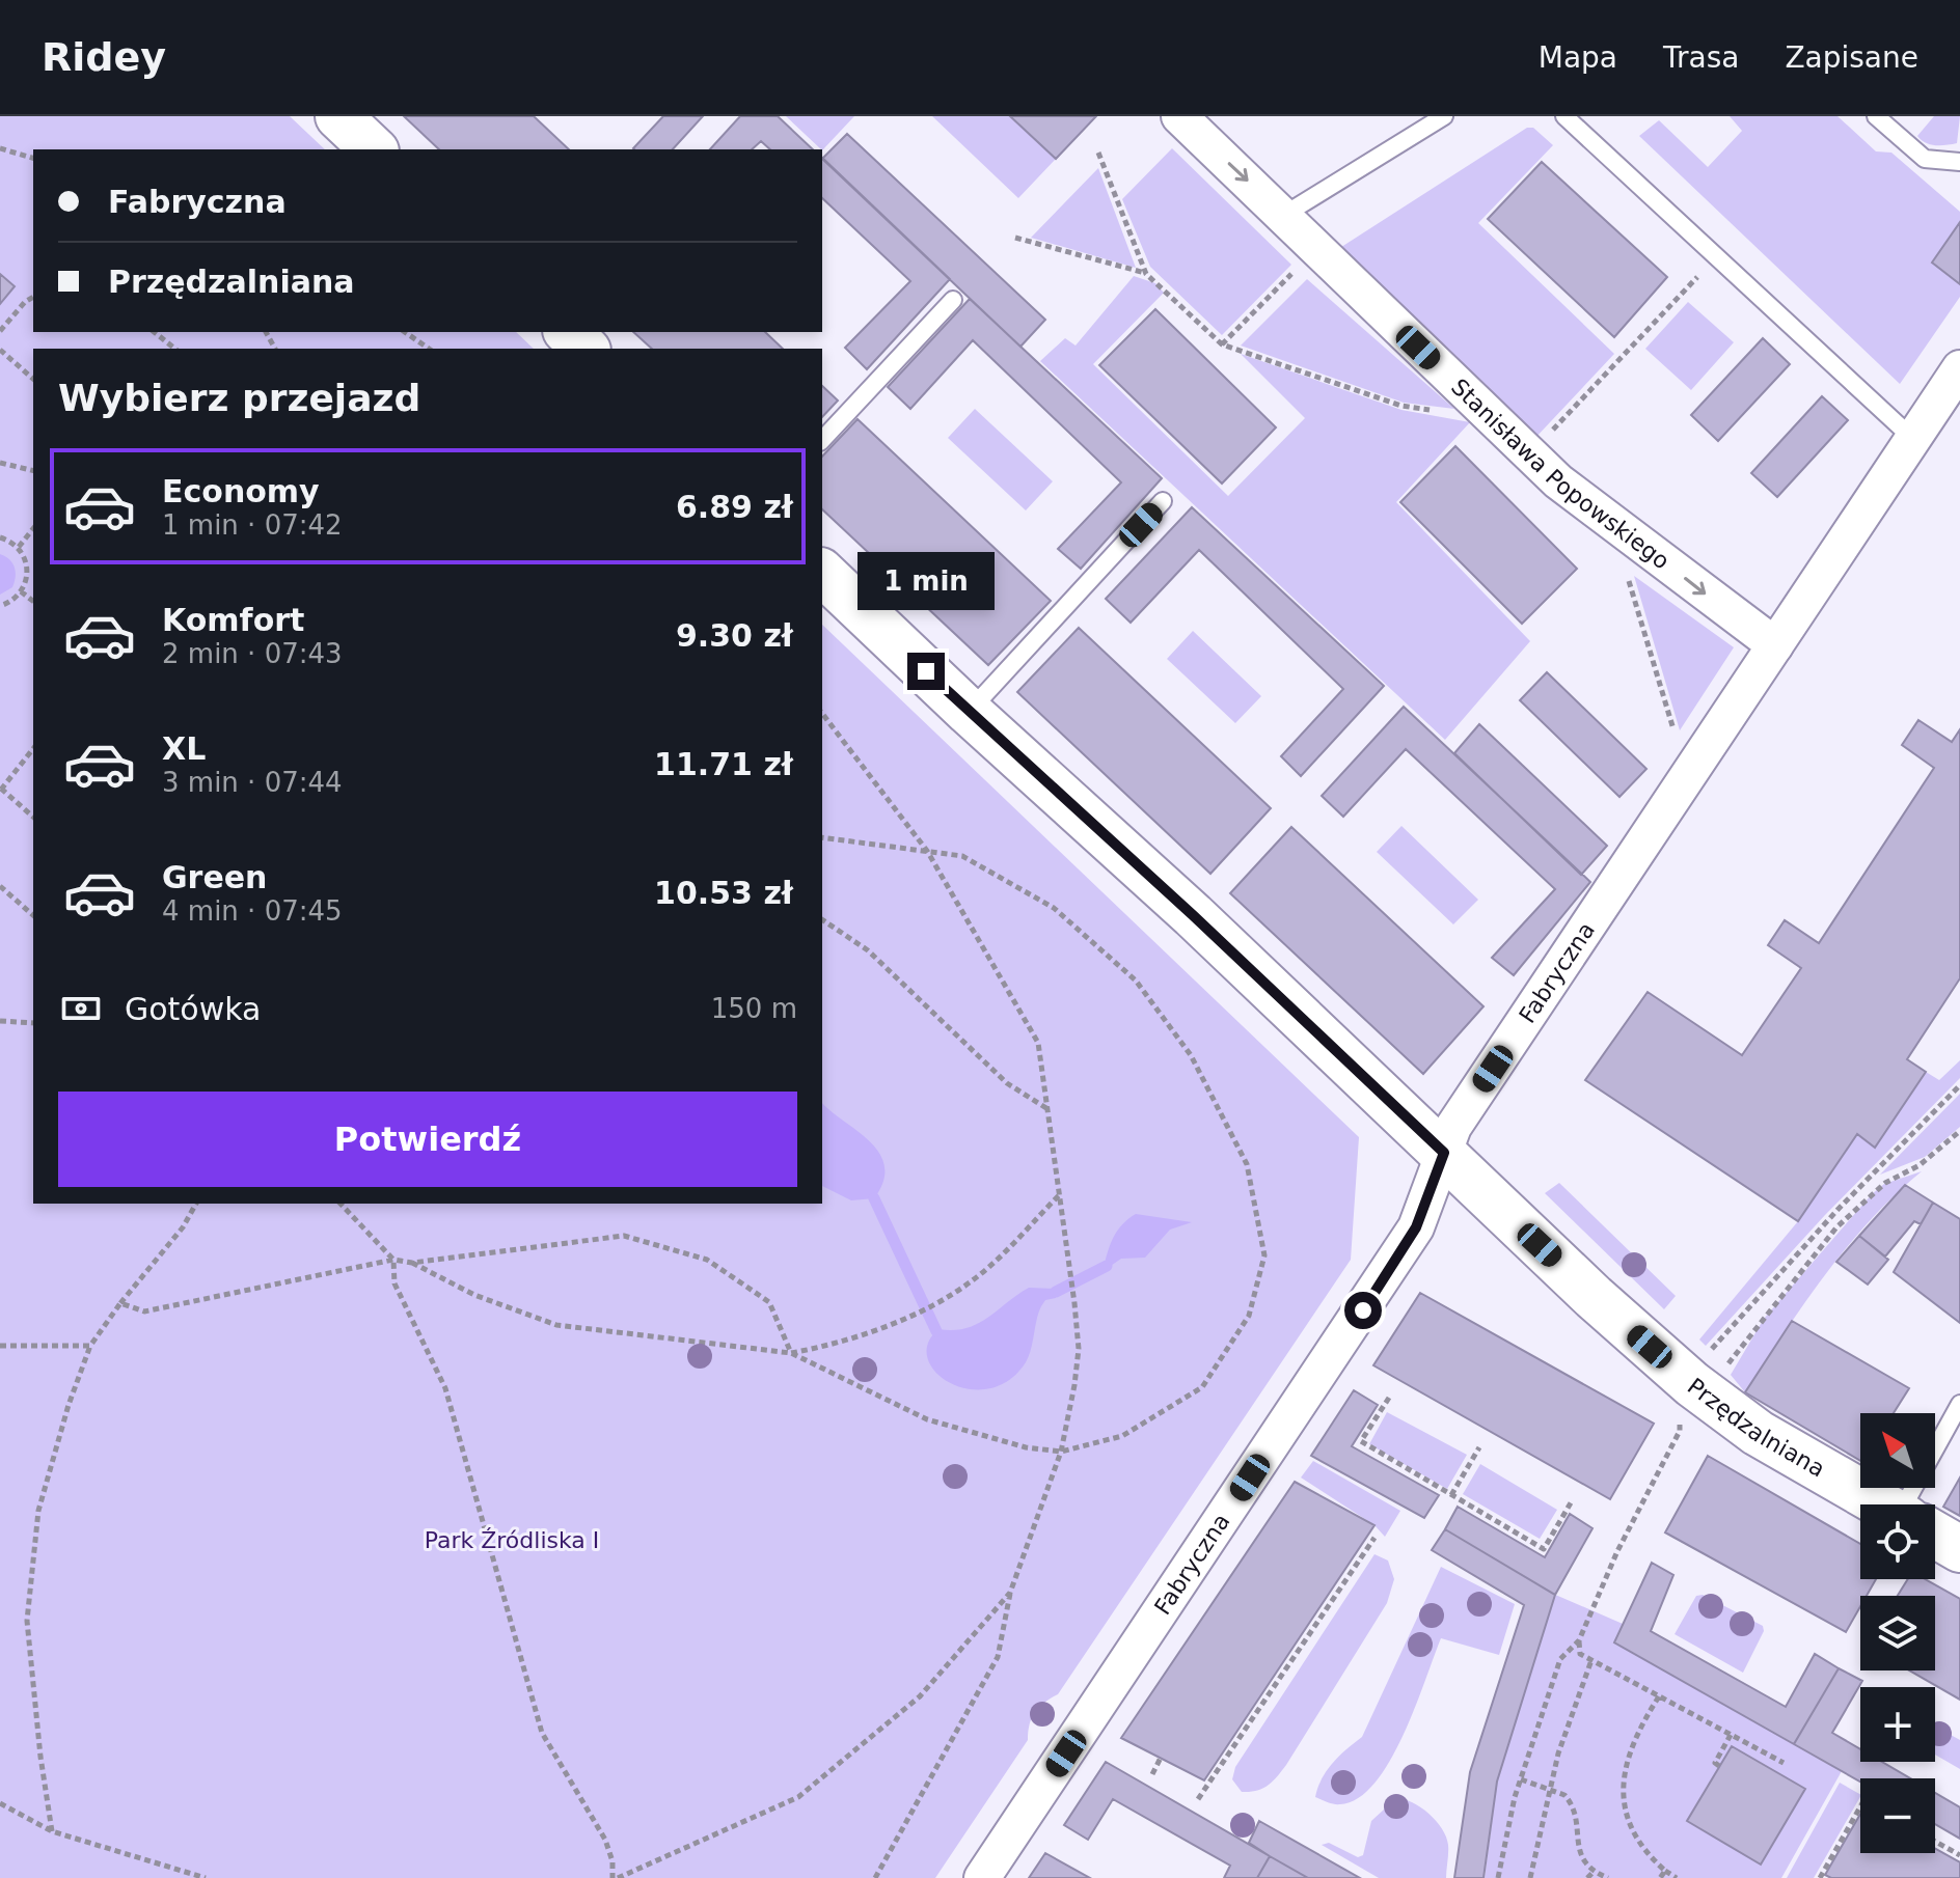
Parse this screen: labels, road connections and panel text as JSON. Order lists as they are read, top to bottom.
{
  "streets": {
    "street": ["Stanisława Popowskiego", "Fabryczna", "Przędzalniana"]
  },
  "crossings": [
    ["Stanisława Popowskiego", "Fabryczna"],
    ["Fabryczna", "Przędzalniana"]
  ],
  "one_way": ["Stanisława Popowskiego"],
  "parks": ["Park Źródliska I"],
  "north": "top left",
  "page": {
    "header": "Ridey",
    "nav": ["Mapa", "Trasa", "Zapisane"],
    "banner": ["Fabryczna", "Przędzalniana"],
    "heading": "Wybierz przejazd",
    "list": [
      {
        "name": "Economy",
        "note": "1 min · 07:42",
        "value": "6.89 zł"
      },
      {
        "name": "Komfort",
        "note": "2 min · 07:43",
        "value": "9.30 zł"
      },
      {
        "name": "XL",
        "note": "3 min · 07:44",
        "value": "11.71 zł"
      },
      {
        "name": "Green",
        "note": "4 min · 07:45",
        "value": "10.53 zł"
      }
    ],
    "bubble": "1 min",
    "pay": ["Gotówka", "150 m"],
    "buttons": "Potwierdź",
    "map_buttons": ["+", "−"]
  }
}
